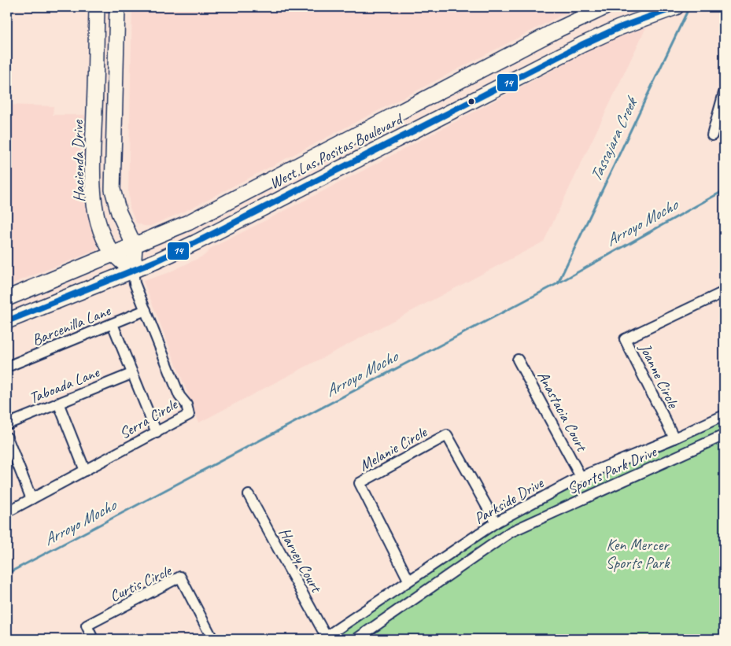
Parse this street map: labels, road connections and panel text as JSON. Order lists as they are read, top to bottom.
{
  "streets": {
    "main road": ["West Las Positas Boulevard", "Hacienda Drive"],
    "street": [
      "Barcenilla Lane",
      "Joanne Circle",
      "Taboada Lane",
      "Anastacia Court",
      "Serra Circle",
      "Melanie Circle",
      "Sports Park Drive",
      "Parkside Drive",
      "Harvey Court",
      "Curtis Circle"
    ]
  },
  "crossings": [
    ["West Las Positas Boulevard", "Hacienda Drive"],
    ["West Las Positas Boulevard", "Serra Circle"],
    ["Hacienda Drive", "Serra Circle"],
    ["Barcenilla Lane", "Serra Circle"],
    ["Joanne Circle", "Parkside Drive"],
    ["Anastacia Court", "Parkside Drive"],
    ["Melanie Circle", "Parkside Drive"],
    ["Parkside Drive", "Harvey Court"]
  ],
  "water": ["Tassajara Creek", "Arroyo Mocho"],
  "parks": ["Ken Mercer Sports Park"],
  "lines": ["transit line 14"]
}
